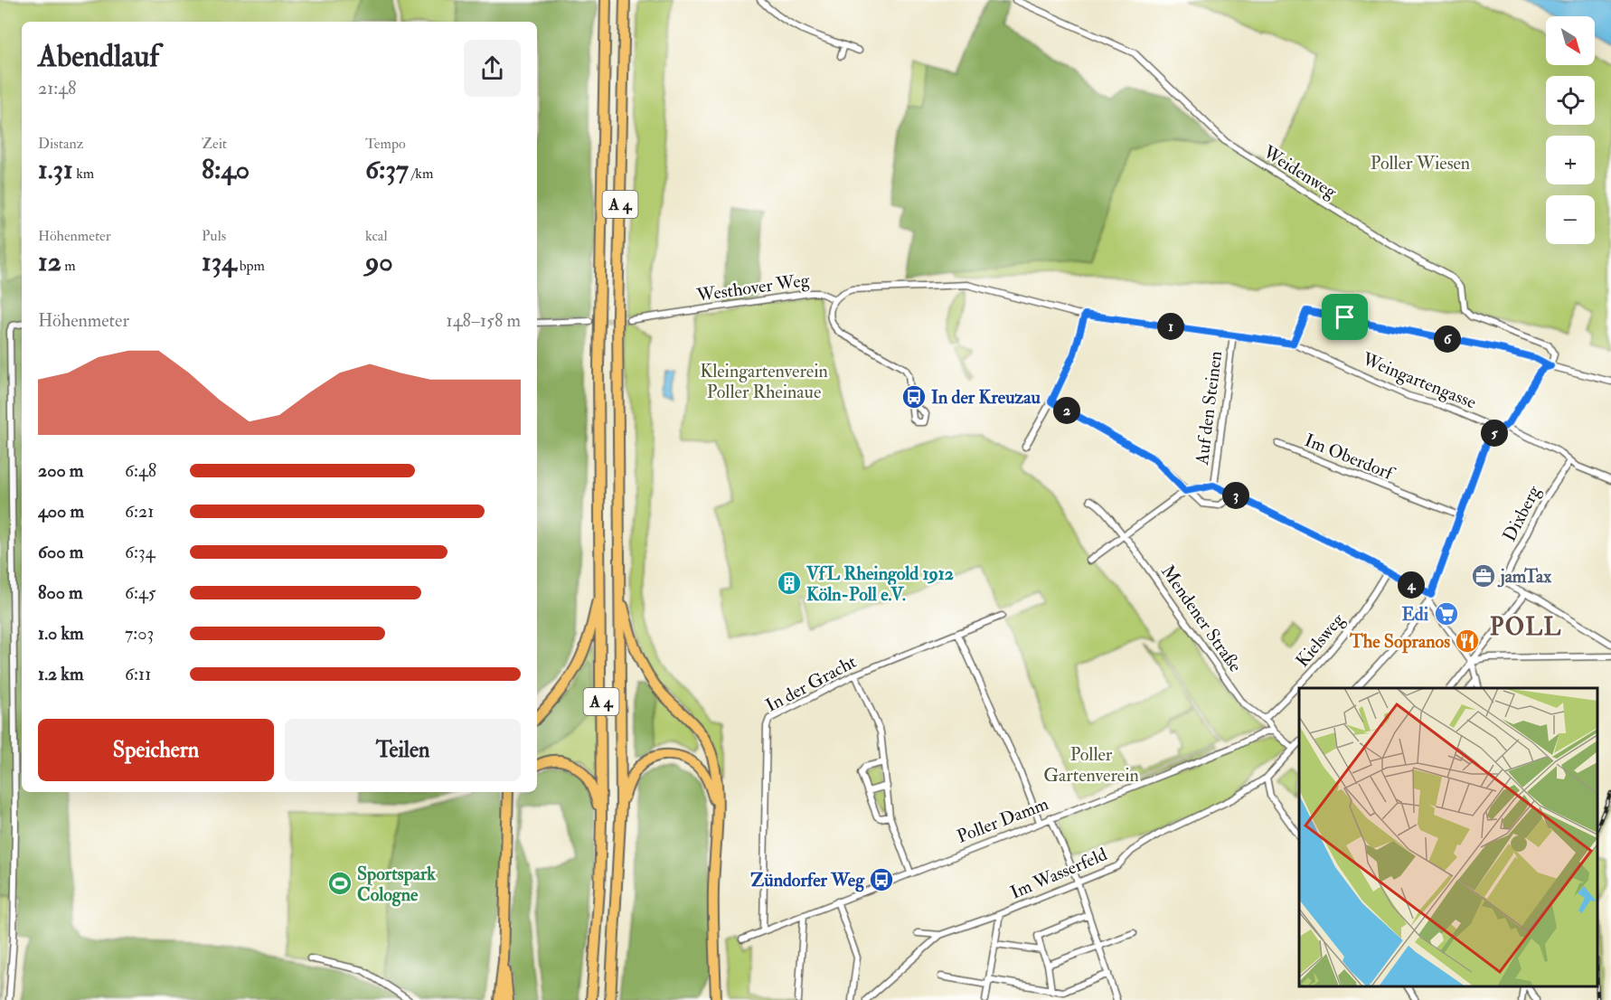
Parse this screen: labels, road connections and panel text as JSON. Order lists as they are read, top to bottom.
{
  "streets": {
    "highway": ["A 4"],
    "street": [
      "Weidenweg",
      "Westhover Weg",
      "Weingartengasse",
      "Auf den Steinen",
      "Im Oberdorf",
      "Dixberg",
      "Mendener Straße",
      "Kielsweg",
      "In der Gracht",
      "Poller Damm",
      "Im Wasserfeld"
    ]
  },
  "crossings": [
    ["Westhover Weg", "Weingartengasse"],
    ["Weingartengasse", "Auf den Steinen"],
    ["Mendener Straße", "Kielsweg"],
    ["Mendener Straße", "Poller Damm"],
    ["Mendener Straße", "Im Wasserfeld"],
    ["In der Gracht", "Poller Damm"]
  ],
  "districts": ["POLL"],
  "parks": ["Poller Wiesen", "Kleingartenverein Poller Rheinaue", "Poller Gartenverein"],
  "places": {
    "bus stop": ["In der Kreuzau", "Zündorfer Weg"],
    "office": ["jamTax"],
    "building": ["VfL Rheingold 1912 Köln-Poll e.V."],
    "supermarket": ["Edi"],
    "restaurant": ["The Sopranos"],
    "sports": ["Sportspark Cologne"]
  },
  "north": "bottom right",
  "page": {
    "map_buttons": ["+", "−"],
    "heading": ["Abendlauf", "21:48"],
    "stats": [
      ["Distanz", "1.31 km"],
      ["Zeit", "8:40"],
      ["Tempo", "6:37 /km"],
      ["Höhenmeter", "12 m"],
      ["Puls", "134 bpm"],
      ["kcal", "90"]
    ],
    "chart": ["Höhenmeter", "148–158 m"],
    "pins": [
      "1",
      "6",
      "2",
      "5",
      "3",
      "4"
    ],
    "list": [
      {
        "name": "200 m",
        "note": "6:48"
      },
      {
        "name": "400 m",
        "note": "6:21"
      },
      {
        "name": "600 m",
        "note": "6:34"
      },
      {
        "name": "800 m",
        "note": "6:45"
      },
      {
        "name": "1.0 km",
        "note": "7:03"
      },
      {
        "name": "1.2 km",
        "note": "6:11"
      }
    ],
    "buttons": ["Speichern", "Teilen"]
  }
}
